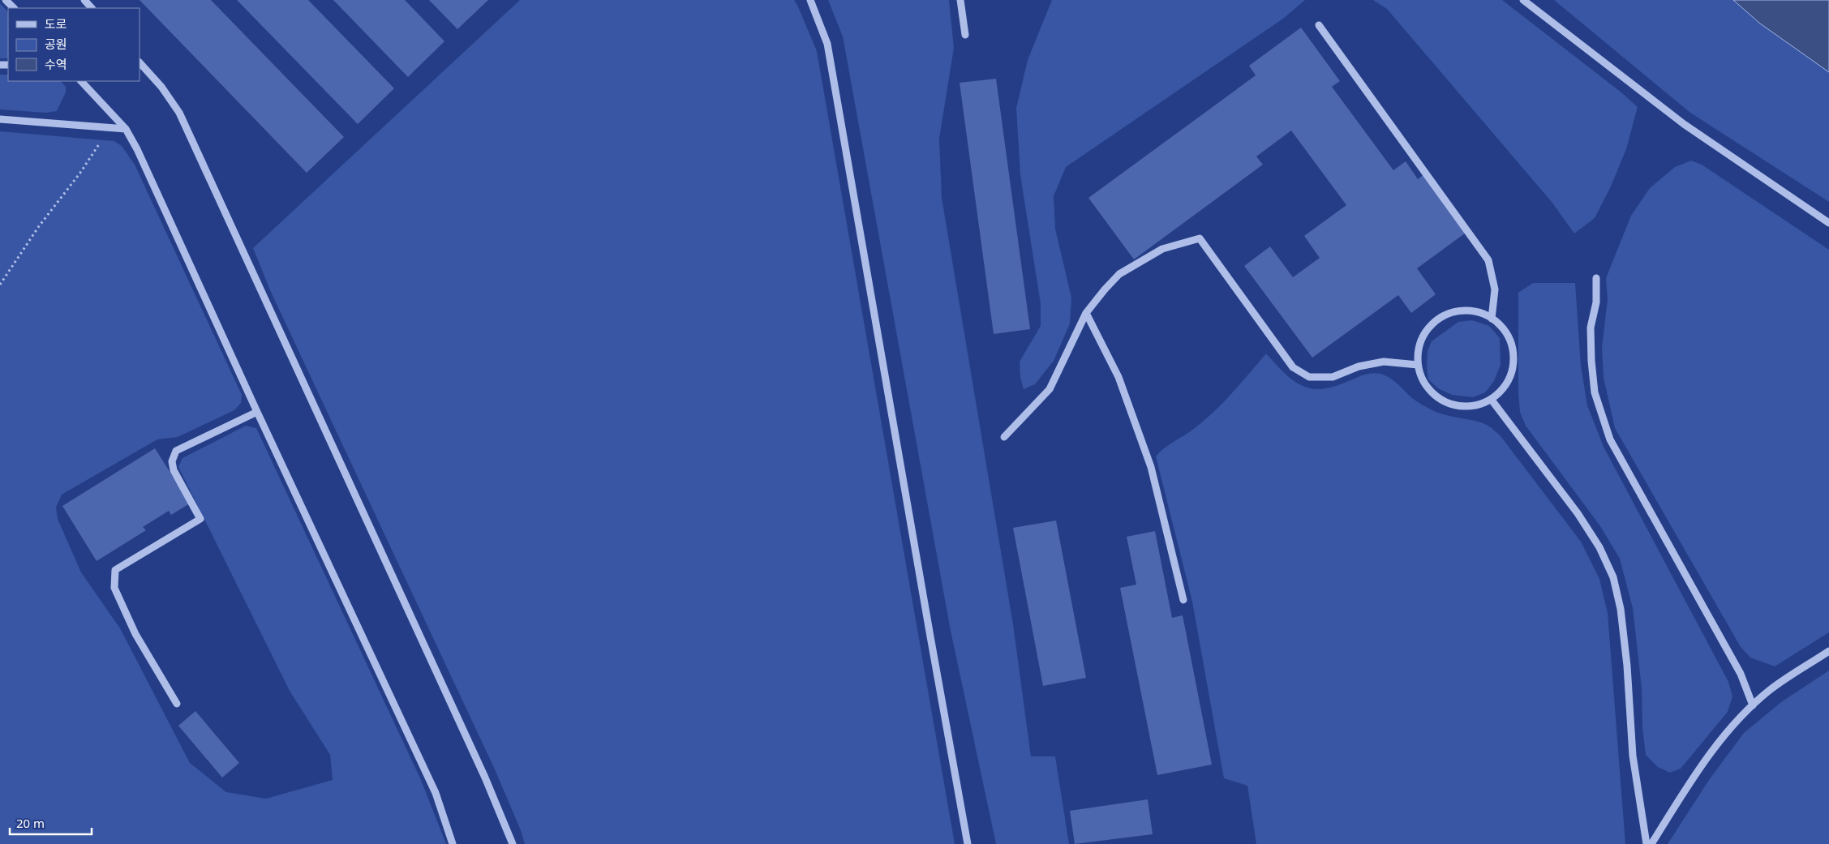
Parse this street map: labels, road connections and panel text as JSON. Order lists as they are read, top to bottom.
{
  "legend": ["도로", "공원", "수역"],
  "scale_bar": "20 m"
}
